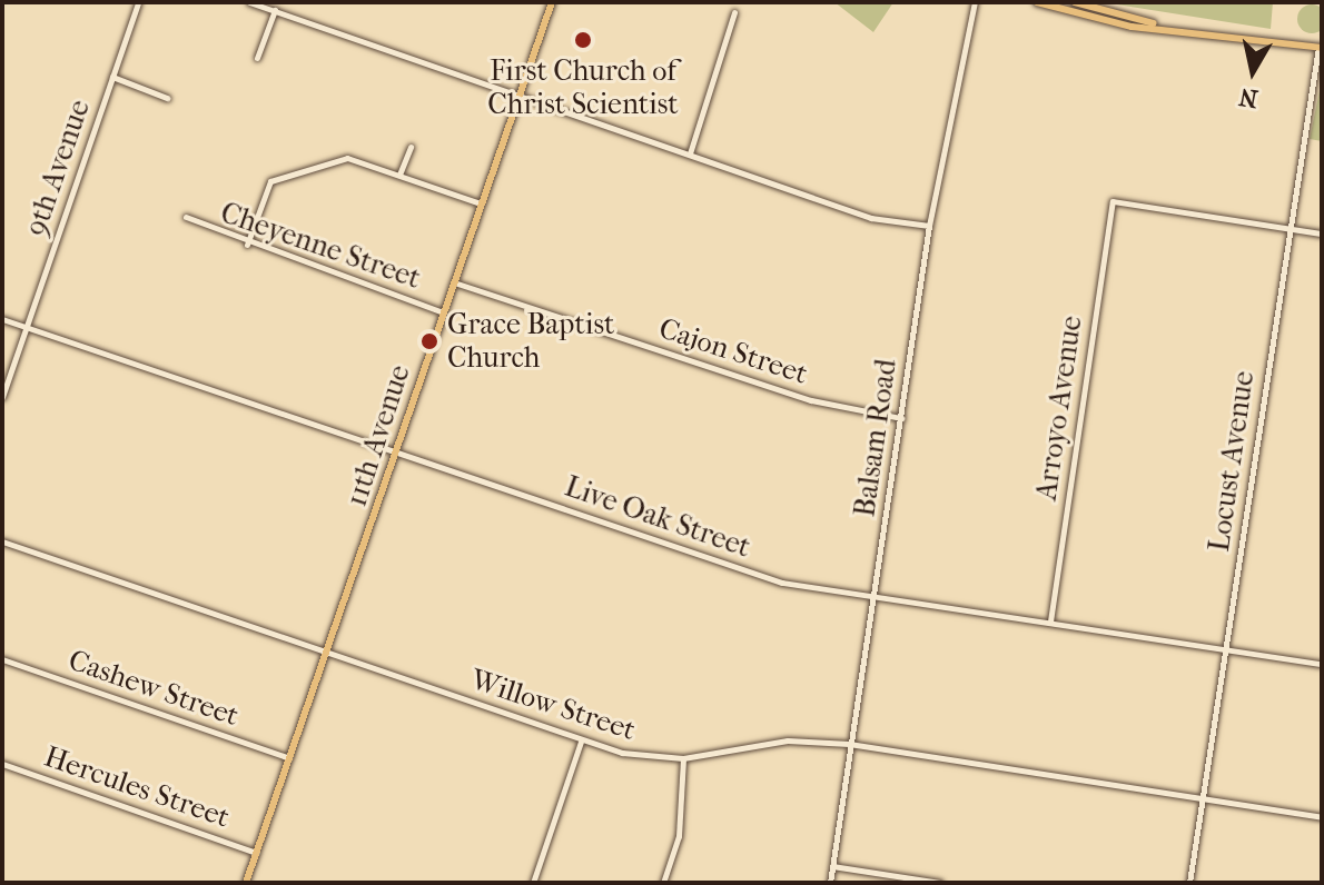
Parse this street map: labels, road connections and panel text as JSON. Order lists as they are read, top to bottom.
{
  "streets": {
    "main road": ["11th Avenue"],
    "street": [
      "9th Avenue",
      "Cheyenne Street",
      "Cajon Street",
      "Arroyo Avenue",
      "Balsam Road",
      "Locust Avenue",
      "Live Oak Street",
      "Cashew Street",
      "Willow Street",
      "Hercules Street"
    ]
  },
  "crossings": [
    ["9th Avenue", "Live Oak Street"],
    ["Cheyenne Street", "11th Avenue"],
    ["Cajon Street", "11th Avenue"],
    ["Cajon Street", "Balsam Road"],
    ["Arroyo Avenue", "Locust Avenue"],
    ["Arroyo Avenue", "Live Oak Street"],
    ["11th Avenue", "Live Oak Street"],
    ["11th Avenue", "Cashew Street"],
    ["11th Avenue", "Willow Street"],
    ["11th Avenue", "Hercules Street"],
    ["Balsam Road", "Live Oak Street"],
    ["Balsam Road", "Willow Street"],
    ["Locust Avenue", "Live Oak Street"],
    ["Locust Avenue", "Willow Street"]
  ],
  "places": ["First Church of Christ Scientist", "Grace Baptist Church"],
  "north": "bottom"
}
